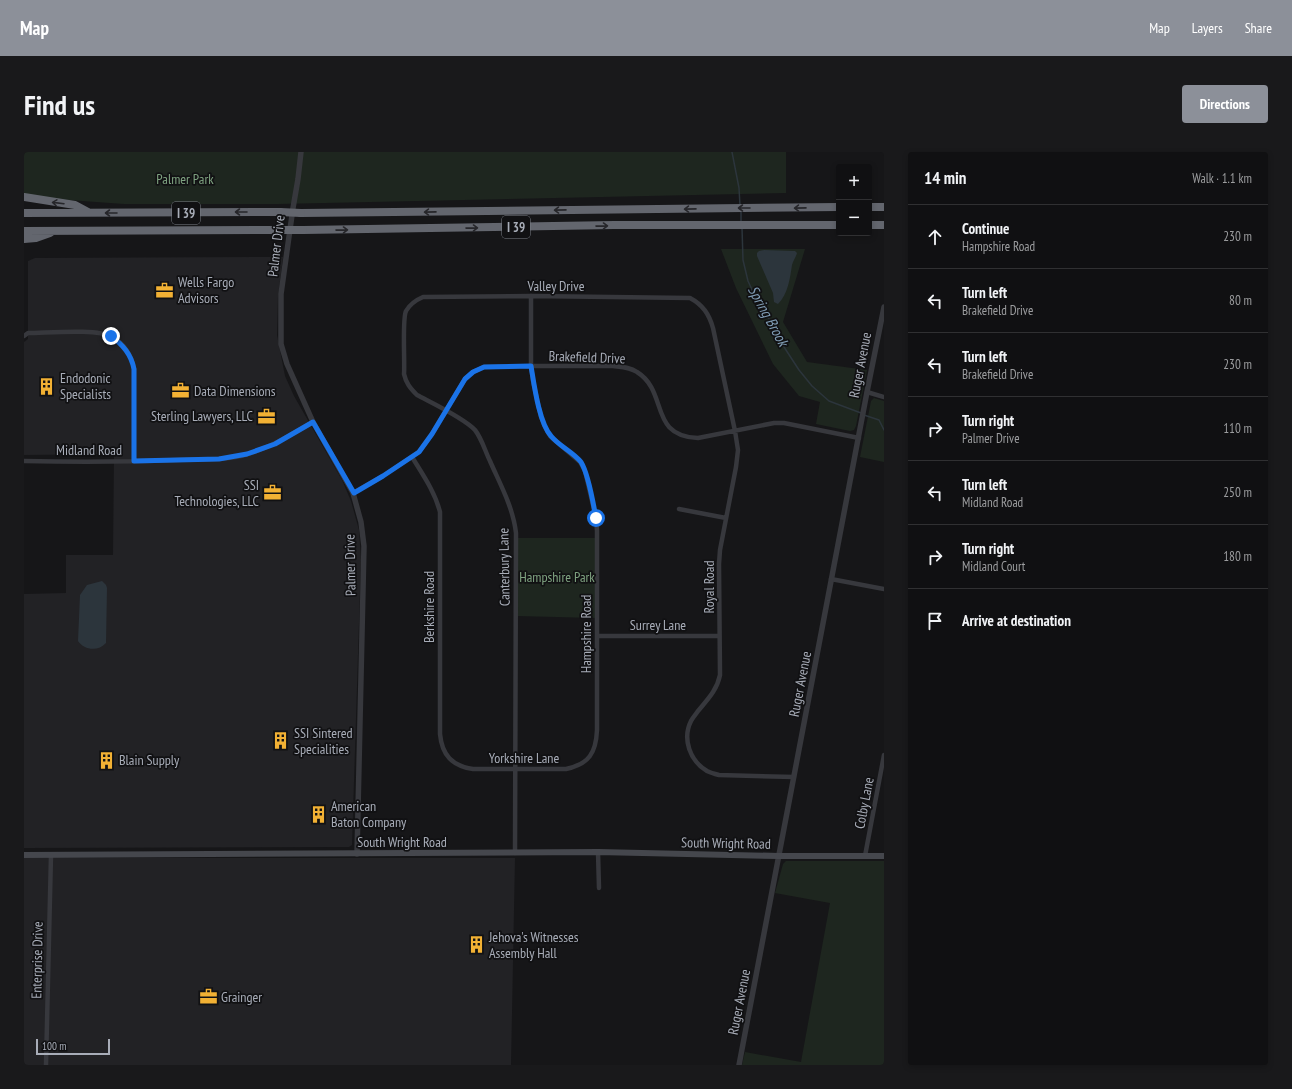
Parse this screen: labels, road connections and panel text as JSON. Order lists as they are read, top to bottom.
{
  "streets": {
    "highway": ["I 39"],
    "main road": ["South Wright Road"],
    "street": [
      "Palmer Drive",
      "Valley Drive",
      "Brakefield Drive",
      "Ruger Avenue",
      "Midland Road",
      "Canterbury Lane",
      "Royal Road",
      "Berkshire Road",
      "Surrey Lane",
      "Hampshire Road",
      "Yorkshire Lane",
      "Colby Lane",
      "Enterprise Drive"
    ]
  },
  "crossings": [
    ["Palmer Drive", "Brakefield Drive"],
    ["Palmer Drive", "Midland Road"],
    ["Palmer Drive", "South Wright Road"],
    ["Valley Drive", "Canterbury Lane"],
    ["Valley Drive", "Royal Road"],
    ["Valley Drive", "Hampshire Road"],
    ["Brakefield Drive", "Ruger Avenue"],
    ["Brakefield Drive", "Canterbury Lane"],
    ["Brakefield Drive", "Royal Road"],
    ["Brakefield Drive", "Berkshire Road"],
    ["Brakefield Drive", "Hampshire Road"],
    ["Ruger Avenue", "Royal Road"],
    ["Ruger Avenue", "South Wright Road"],
    ["Canterbury Lane", "Yorkshire Lane"],
    ["Canterbury Lane", "South Wright Road"],
    ["Royal Road", "Surrey Lane"],
    ["Berkshire Road", "Yorkshire Lane"],
    ["Surrey Lane", "Hampshire Road"],
    ["Hampshire Road", "Yorkshire Lane"],
    ["Colby Lane", "South Wright Road"],
    ["South Wright Road", "Enterprise Drive"]
  ],
  "water": ["Spring Brook"],
  "parks": ["Palmer Park", "Hampshire Park"],
  "places": {
    "office": [
      "Wells Fargo Advisors",
      "Data Dimensions",
      "Sterling Lawyers, LLC",
      "SSI Technologies, LLC",
      "Grainger"
    ],
    "building": [
      "Endodonic Specialists",
      "SSI Sintered Specialities",
      "Blain Supply",
      "American Baton Company",
      "Jehova's Witnesses Assembly Hall"
    ]
  },
  "scale_bar": "100 m",
  "page": {
    "header": "Map",
    "nav": ["Map", "Layers", "Share"],
    "buttons": "Directions",
    "title": "Find us",
    "heading": ["14 min", "Walk · 1.1 km"],
    "map_buttons": ["+", "−"],
    "list": [
      ["Continue", "Hampshire Road", "230 m"],
      ["Turn left", "Brakefield Drive", "80 m"],
      ["Turn left", "Brakefield Drive", "230 m"],
      ["Turn right", "Palmer Drive", "110 m"],
      ["Turn left", "Midland Road", "250 m"],
      ["Turn right", "Midland Court", "180 m"],
      "Arrive at destination"
    ],
    "scale": "100 m"
  }
}
